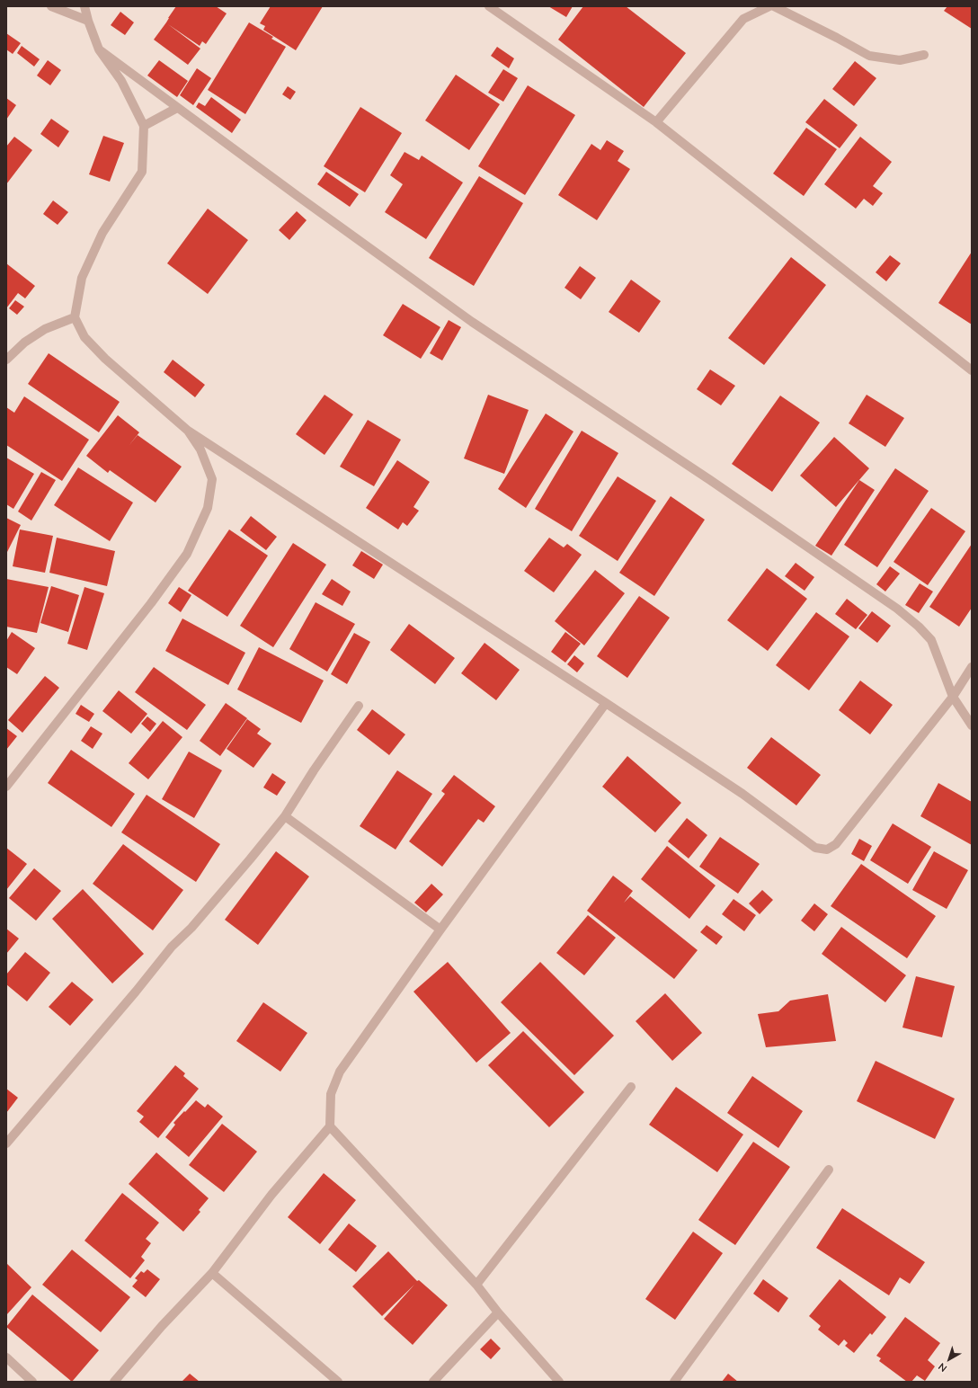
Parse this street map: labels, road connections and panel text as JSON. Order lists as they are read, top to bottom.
{
  "north": "bottom left"
}
